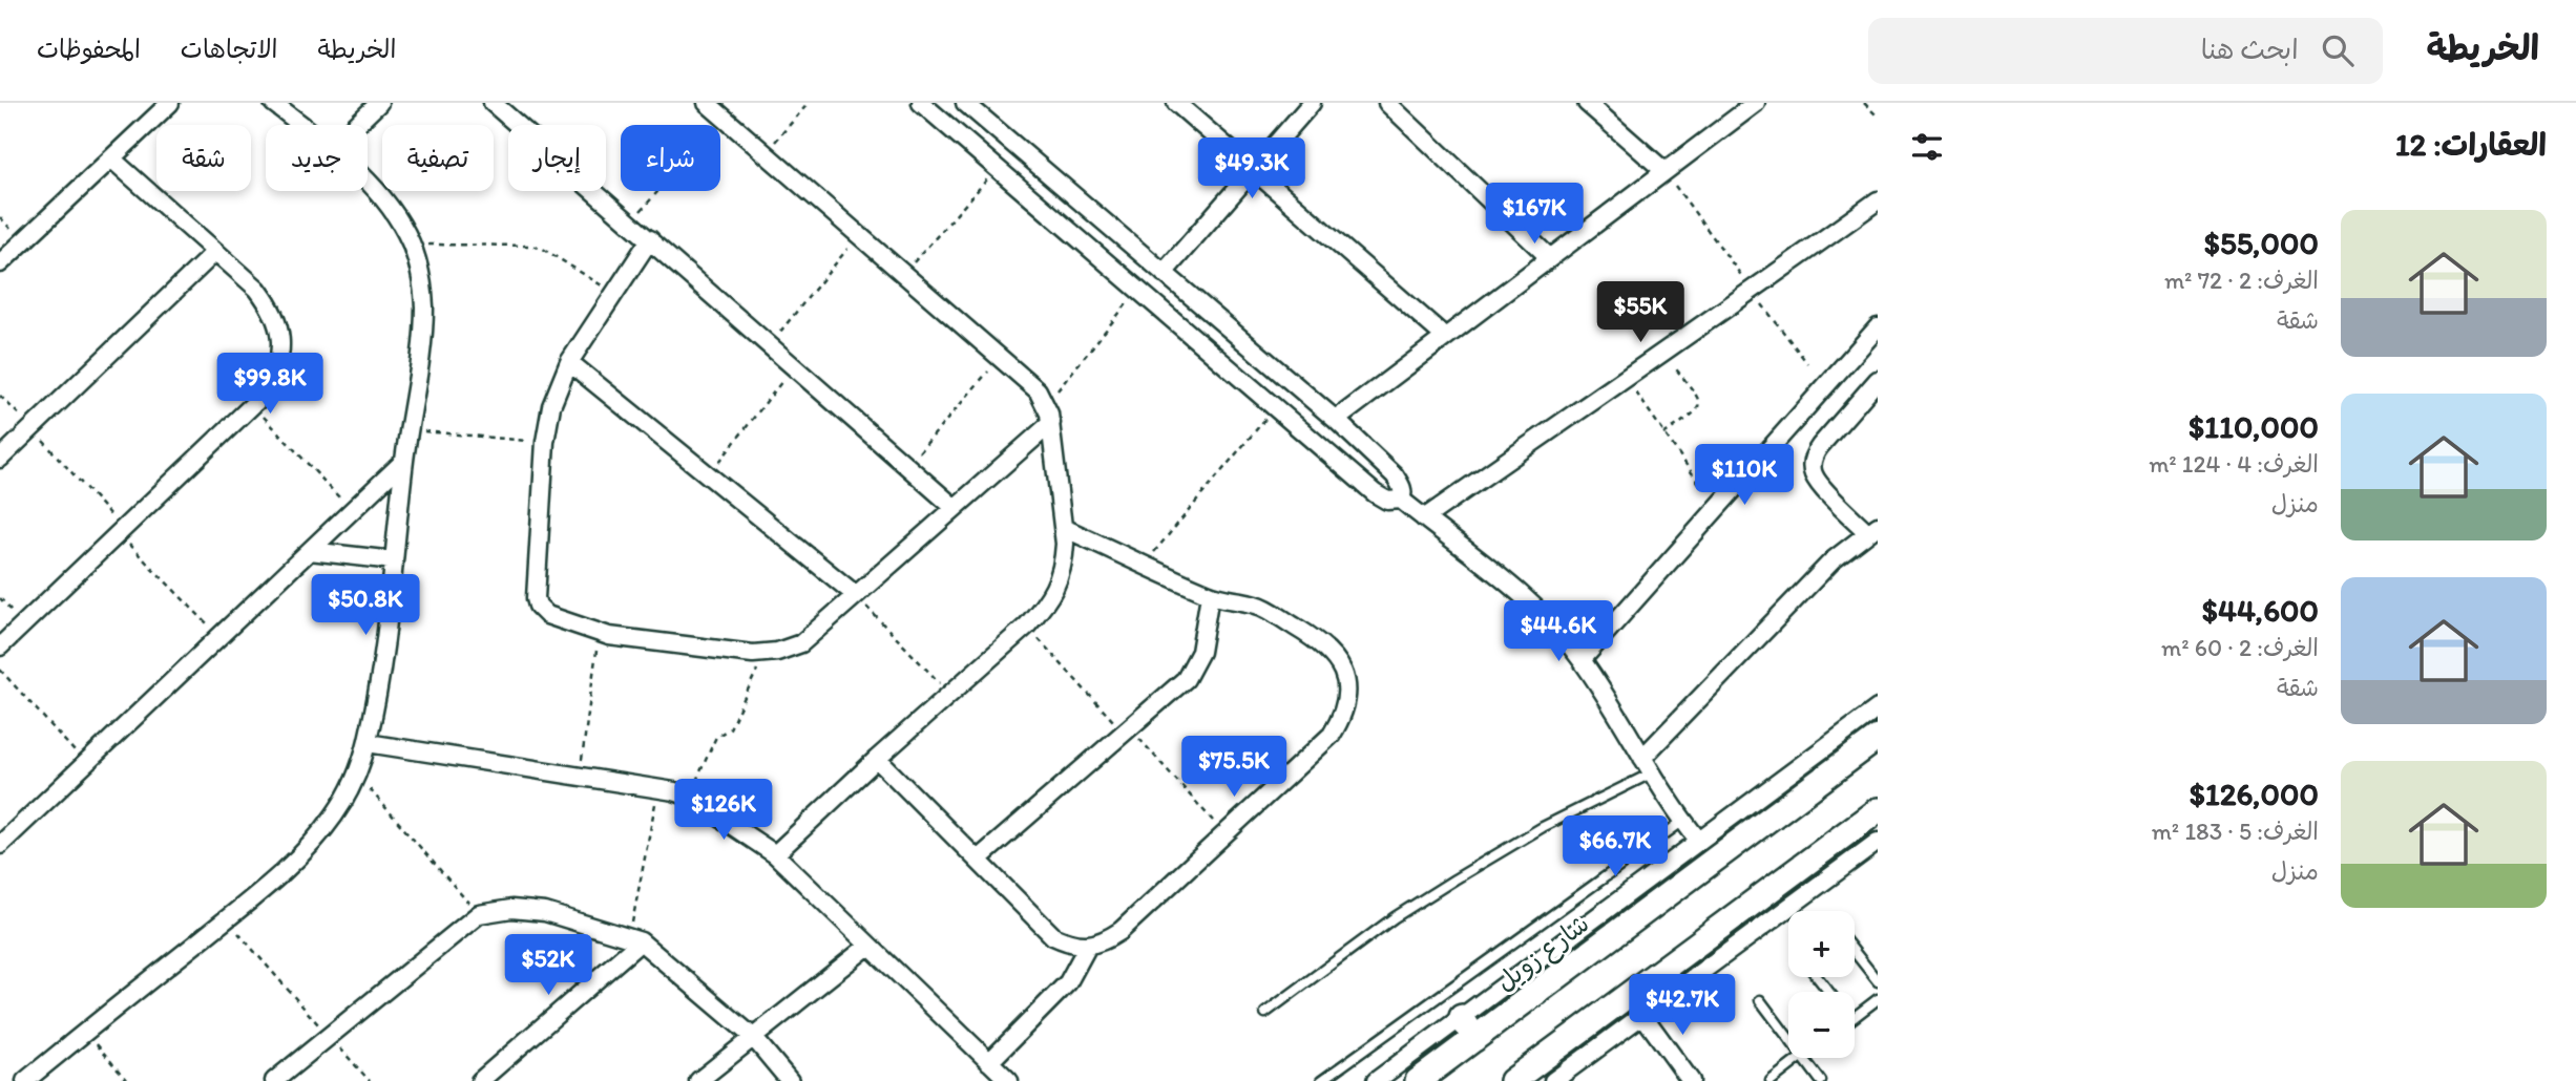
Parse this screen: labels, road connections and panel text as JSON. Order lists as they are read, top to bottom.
{
  "streets": {
    "main road": ["شارع زويل"]
  },
  "page": {
    "header": "الخريطة",
    "search": "ابحث هنا",
    "nav": ["الخريطة", "الاتجاهات", "المحفوظات"],
    "heading": "العقارات: 12",
    "chip": [
      "شراء",
      "إيجار",
      "تصفية",
      "جديد",
      "شقة"
    ],
    "price": [
      "$49.3K",
      "$167K",
      "$55K",
      "$99.8K",
      "$110K",
      "$50.8K",
      "$44.6K",
      "$75.5K",
      "$126K",
      "$66.7K",
      "$52K",
      "$42.7K"
    ],
    "list": [
      {
        "name": "$55,000",
        "note": "الغرف: 2 · 72 m² · شقة"
      },
      {
        "name": "$110,000",
        "note": "الغرف: 4 · 124 m² · منزل"
      },
      {
        "name": "$44,600",
        "note": "الغرف: 2 · 60 m² · شقة"
      },
      {
        "name": "$126,000",
        "note": "الغرف: 5 · 183 m² · منزل"
      }
    ],
    "map_buttons": ["+", "−"]
  }
}
